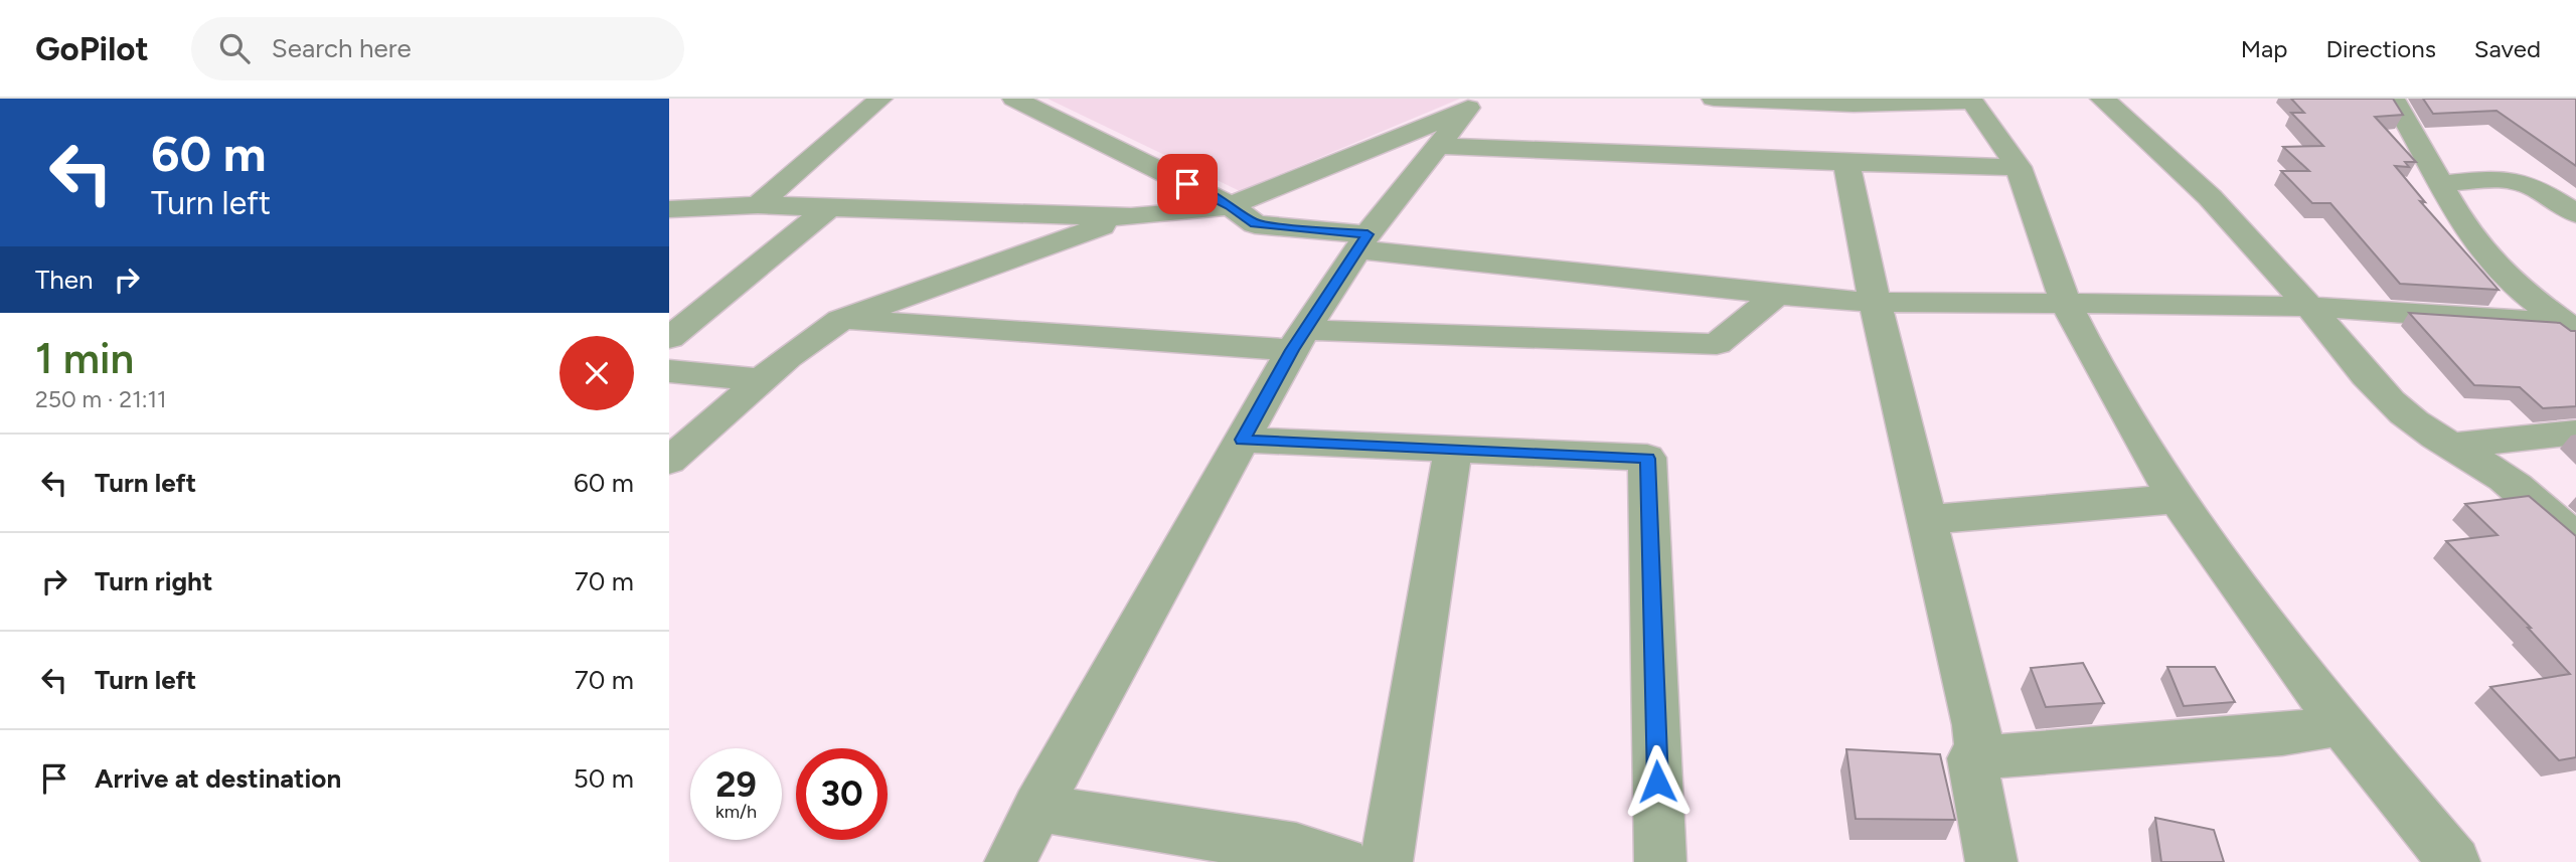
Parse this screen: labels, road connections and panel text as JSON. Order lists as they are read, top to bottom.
{
  "page": {
    "header": "GoPilot",
    "search": "Search here",
    "nav": ["Map", "Directions", "Saved"],
    "turn": ["60 m", "Turn left"],
    "then": "Then",
    "heading": ["1 min", "250 m · 21:11"],
    "list": [
      {
        "name": "Turn left",
        "value": "60 m"
      },
      {
        "name": "Turn right",
        "value": "70 m"
      },
      {
        "name": "Turn left",
        "value": "70 m"
      },
      {
        "name": "Arrive at destination",
        "value": "50 m"
      }
    ],
    "speed": "29 km/h",
    "limit": "30"
  }
}
